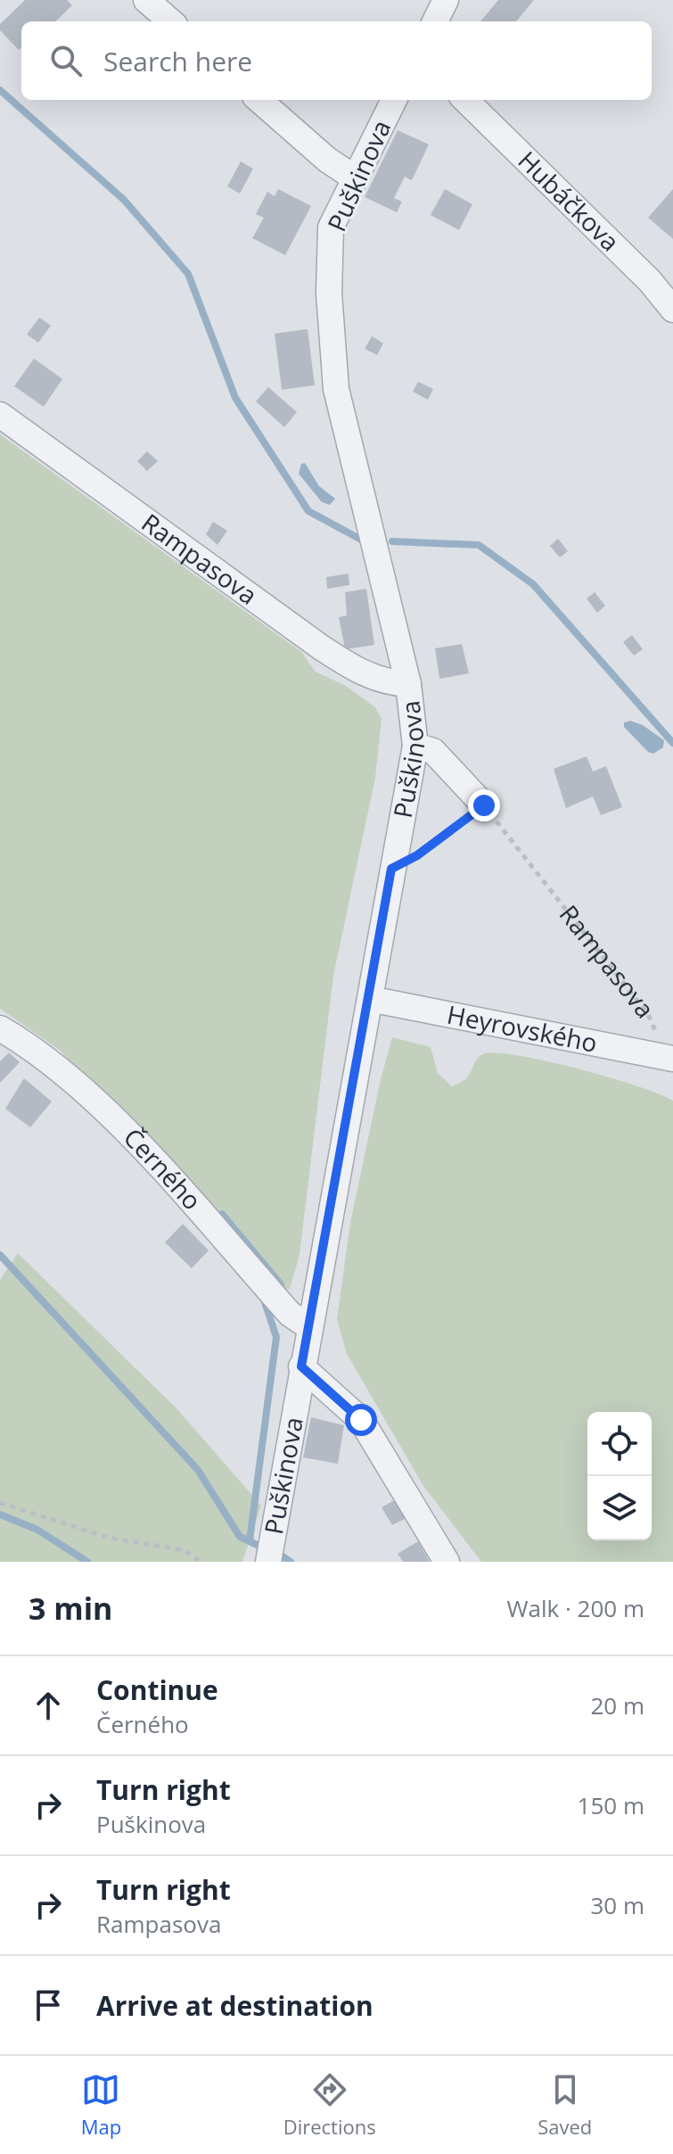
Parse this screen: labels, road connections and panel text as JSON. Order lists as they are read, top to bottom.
{
  "streets": {
    "street": [
      "Puškinova",
      "Hubáčkova",
      "Rampasova",
      "Heyrovského",
      "Černého"
    ]
  },
  "crossings": [
    ["Puškinova", "Rampasova"],
    ["Puškinova", "Heyrovského"],
    ["Puškinova", "Černého"],
    ["Rampasova", "Heyrovského"]
  ],
  "page": {
    "search": "Search here",
    "heading": ["3 min", "Walk · 200 m"],
    "list": [
      ["Continue", "Černého", "20 m"],
      ["Turn right", "Puškinova", "150 m"],
      ["Turn right", "Rampasova", "30 m"],
      "Arrive at destination"
    ],
    "nav": ["Map", "Directions", "Saved"]
  }
}
